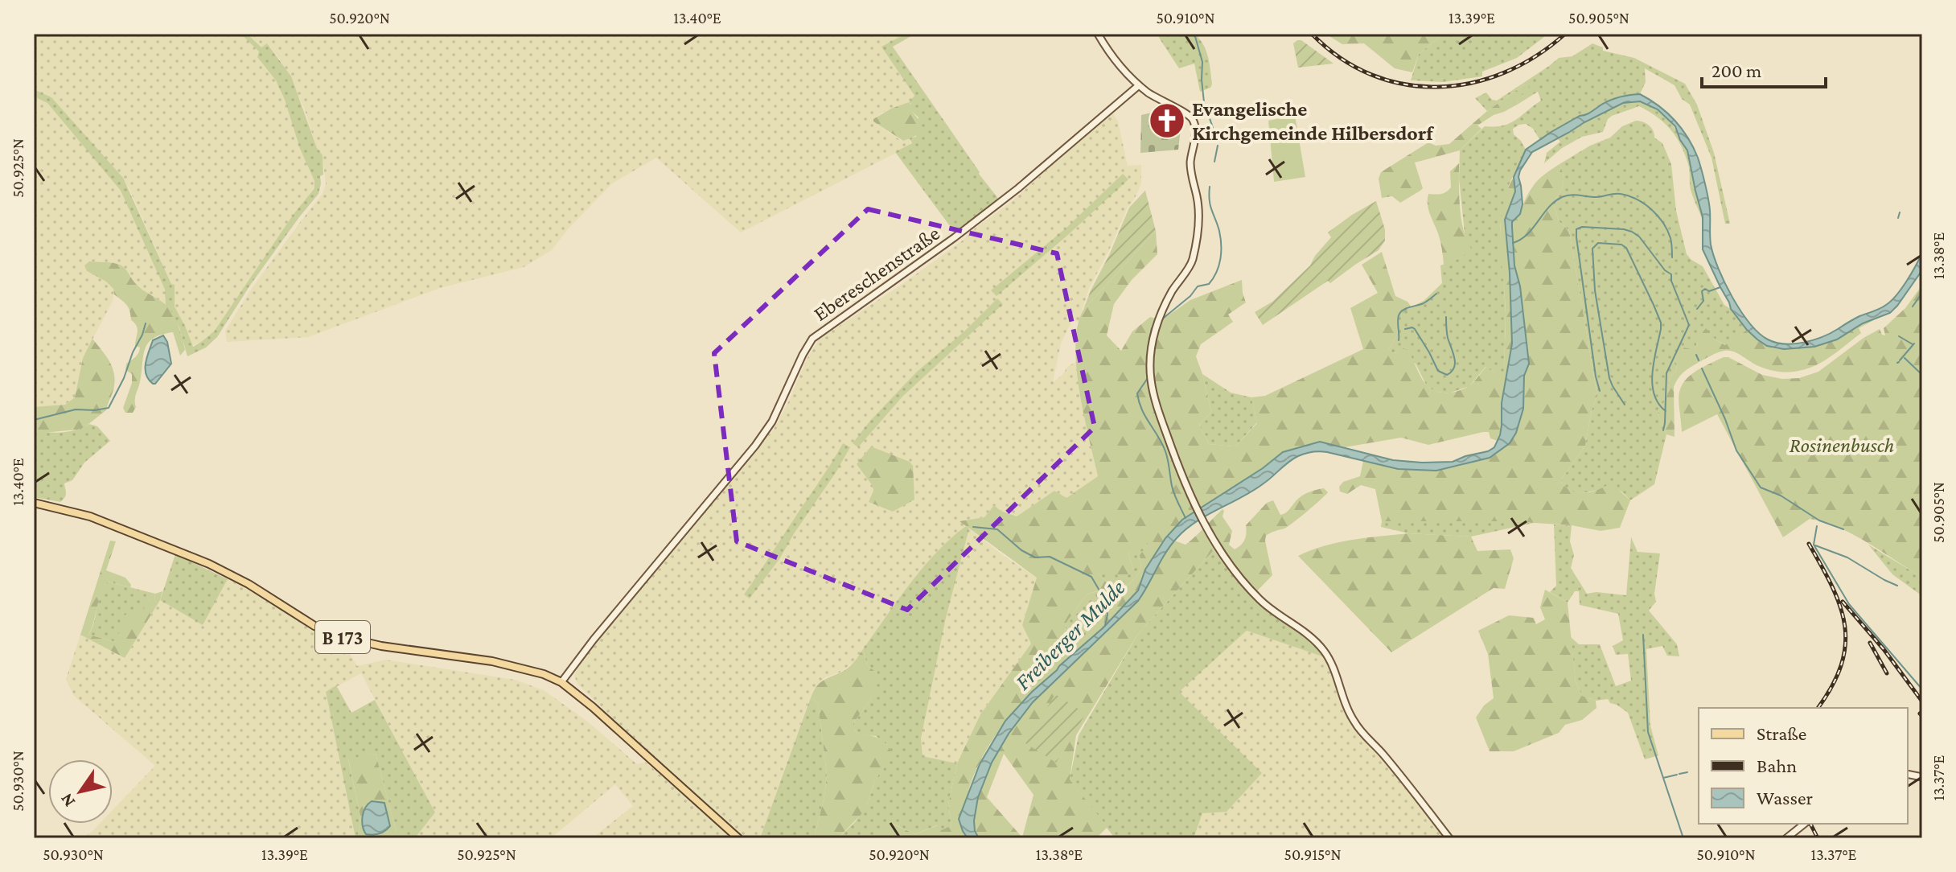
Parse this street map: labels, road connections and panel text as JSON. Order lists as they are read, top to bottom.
{
  "streets": {
    "main road": ["Ebereschenstraße", "B 173"]
  },
  "crossings": [
    ["Ebereschenstraße", "B 173"]
  ],
  "water": ["Freiberger Mulde"],
  "parks": ["Rosinenbusch"],
  "places": {
    "church": ["Evangelische Kirchgemeinde Hilbersdorf"]
  },
  "legend": ["Straße", "Bahn", "Wasser"],
  "scale_bar": "200 m",
  "north": "bottom left",
  "coordinates": [
    "50.920°N",
    "13.40°E",
    "50.910°N",
    "13.39°E",
    "50.905°N",
    "50.925°N",
    "13.38°E",
    "13.37°E",
    "50.930°N",
    "50.915°N"
  ]
}
